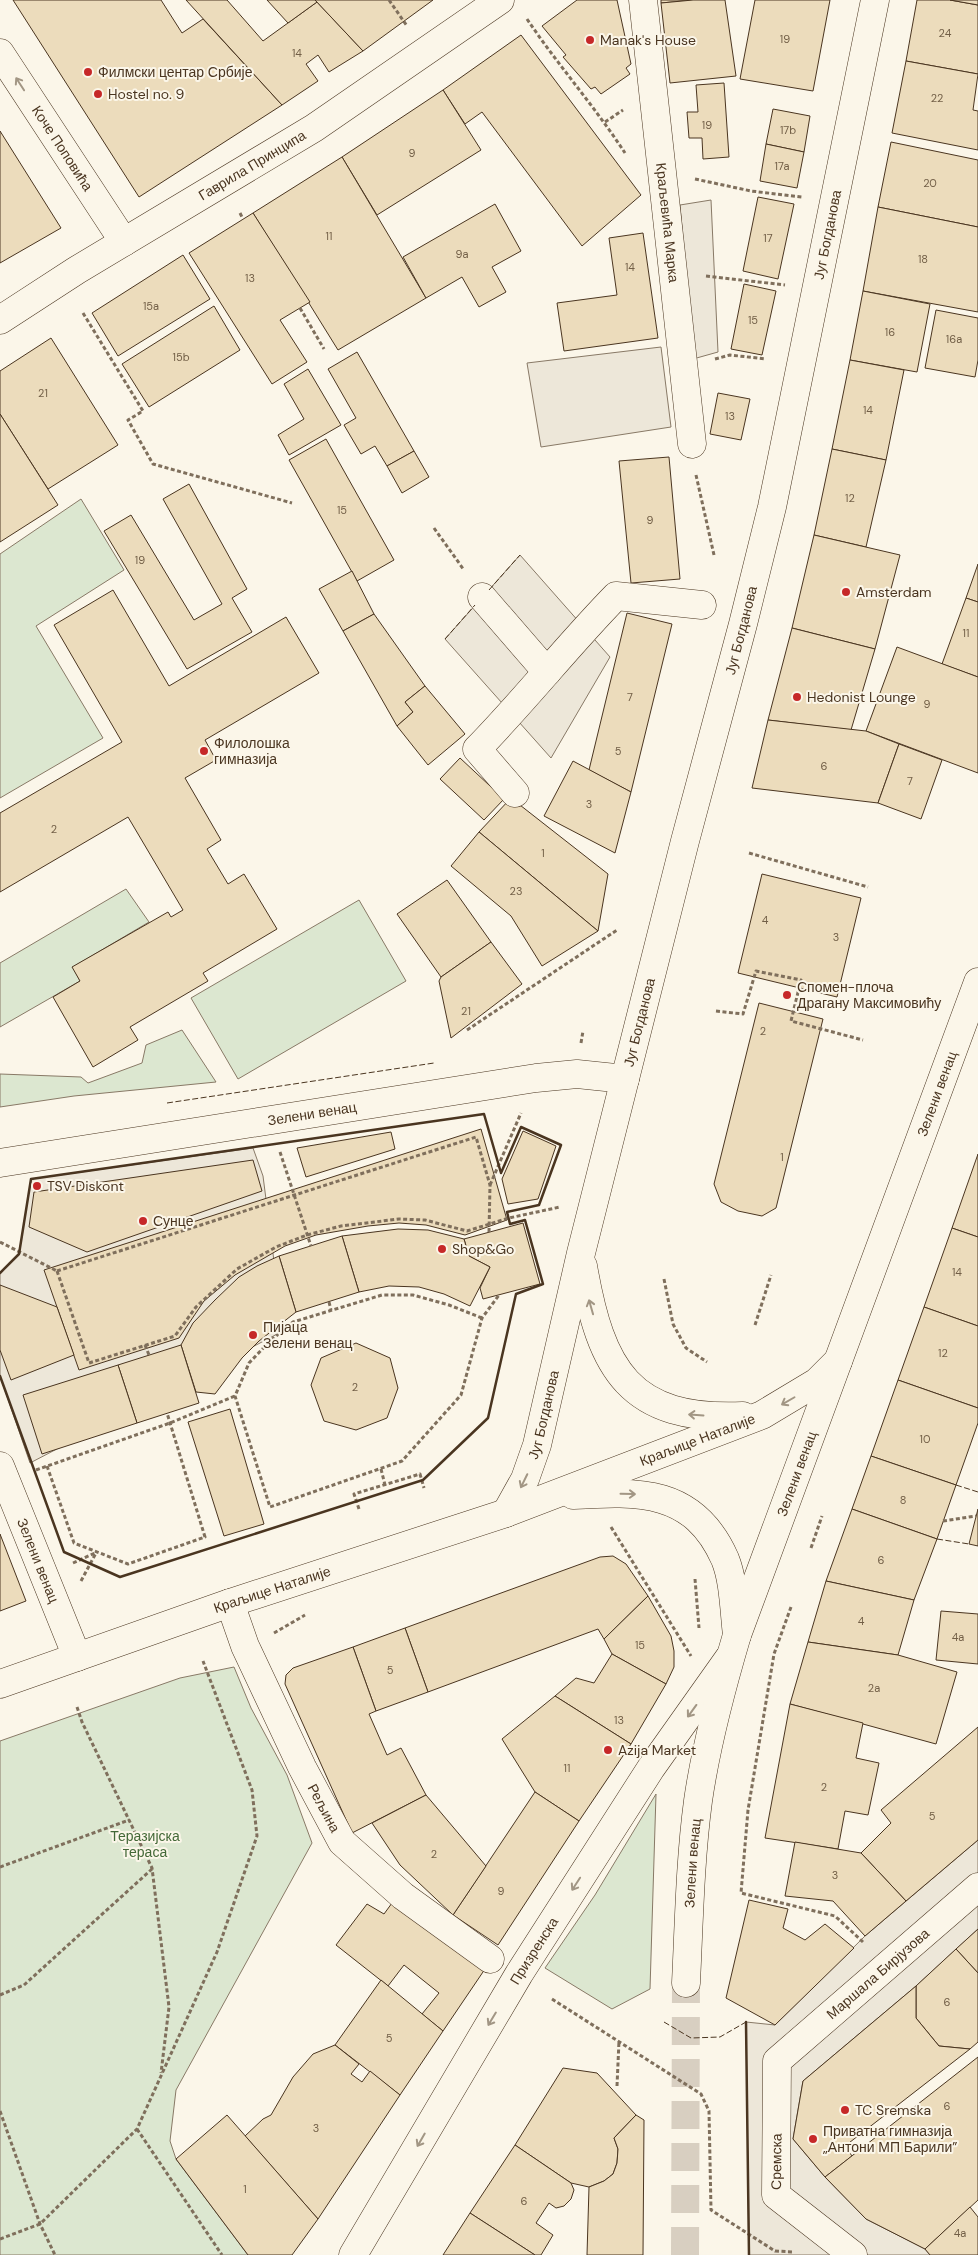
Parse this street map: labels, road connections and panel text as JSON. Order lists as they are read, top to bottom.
{
  "streets": {
    "street": [
      "Коче Поповића",
      "Гаврила Принципа",
      "Краљевића Марка",
      "Југ Богданова",
      "Зелени венац",
      "Краљице Наталије",
      "Рељина",
      "Призренска",
      "Маршала Бирјузова",
      "Сремска"
    ]
  },
  "crossings": [
    ["Коче Поповића", "Гаврила Принципа"],
    ["Југ Богданова", "Зелени венац"],
    ["Југ Богданова", "Краљице Наталије"],
    ["Зелени венац", "Краљице Наталије"],
    ["Зелени венац", "Призренска"],
    ["Краљице Наталије", "Рељина"],
    ["Краљице Наталије", "Призренска"],
    ["Рељина", "Призренска"],
    ["Маршала Бирјузова", "Сремска"]
  ],
  "one_way": ["Коче Поповића", "Призренска"],
  "parks": ["Теразијска тераса"],
  "places": [
    "Manak's House",
    "Филмски центар Србије",
    "Hostel no. 9",
    "Amsterdam",
    "Hedonist Lounge",
    "Филолошка гимназија",
    "Спомен-плоча Драгану Максимовићу",
    "TSV Diskont",
    "Сунце",
    "Shop&Go",
    "Пијаца Зелени венац",
    "Azija Market",
    "TC Sremska",
    "Приватна гимназија „Антони МП Барили”"
  ],
  "house_numbers": [
    "24",
    "19",
    "14",
    "22",
    "19",
    "17b",
    "9",
    "17a",
    "20",
    "11",
    "17",
    "9a",
    "18",
    "14",
    "13",
    "15a",
    "15",
    "16",
    "16a",
    "15b",
    "21",
    "14",
    "13",
    "12",
    "15",
    "9",
    "19",
    "11",
    "7",
    "9",
    "5",
    "6",
    "7",
    "3",
    "2",
    "1",
    "23",
    "4",
    "3",
    "21",
    "2",
    "1",
    "14",
    "12",
    "2",
    "10",
    "8",
    "6",
    "4",
    "4a",
    "15",
    "5",
    "2a",
    "13",
    "11",
    "2",
    "5",
    "2",
    "3",
    "9",
    "6",
    "5",
    "6",
    "3",
    "1",
    "6",
    "4a"
  ]
}
